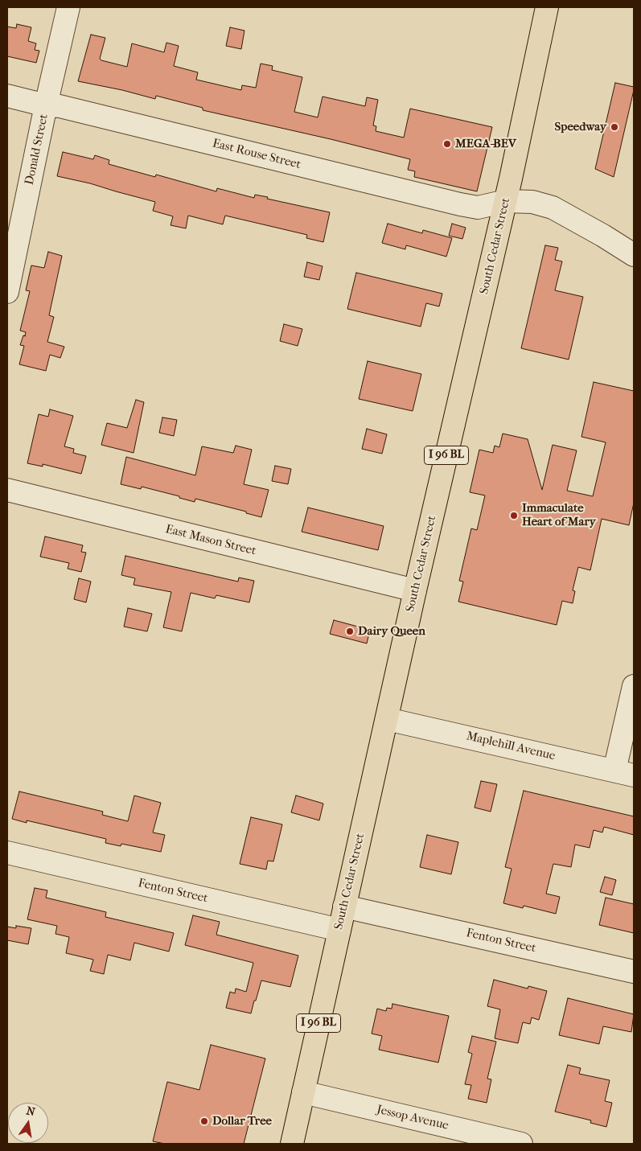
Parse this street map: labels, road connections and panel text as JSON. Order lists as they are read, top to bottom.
{
  "streets": {
    "main road": ["South Cedar Street", "I 96 BL"],
    "street": [
      "Donald Street",
      "East Rouse Street",
      "East Mason Street",
      "Maplehill Avenue",
      "Fenton Street",
      "Jessop Avenue"
    ]
  },
  "crossings": [
    ["Donald Street", "East Rouse Street"],
    ["East Rouse Street", "South Cedar Street"],
    ["South Cedar Street", "East Mason Street"],
    ["South Cedar Street", "Maplehill Avenue"],
    ["South Cedar Street", "Fenton Street"],
    ["South Cedar Street", "Jessop Avenue"]
  ],
  "places": [
    "Speedway",
    "MEGA-BEV",
    "Immaculate Heart of Mary",
    "Dairy Queen",
    "Dollar Tree"
  ],
  "north": "top"
}
